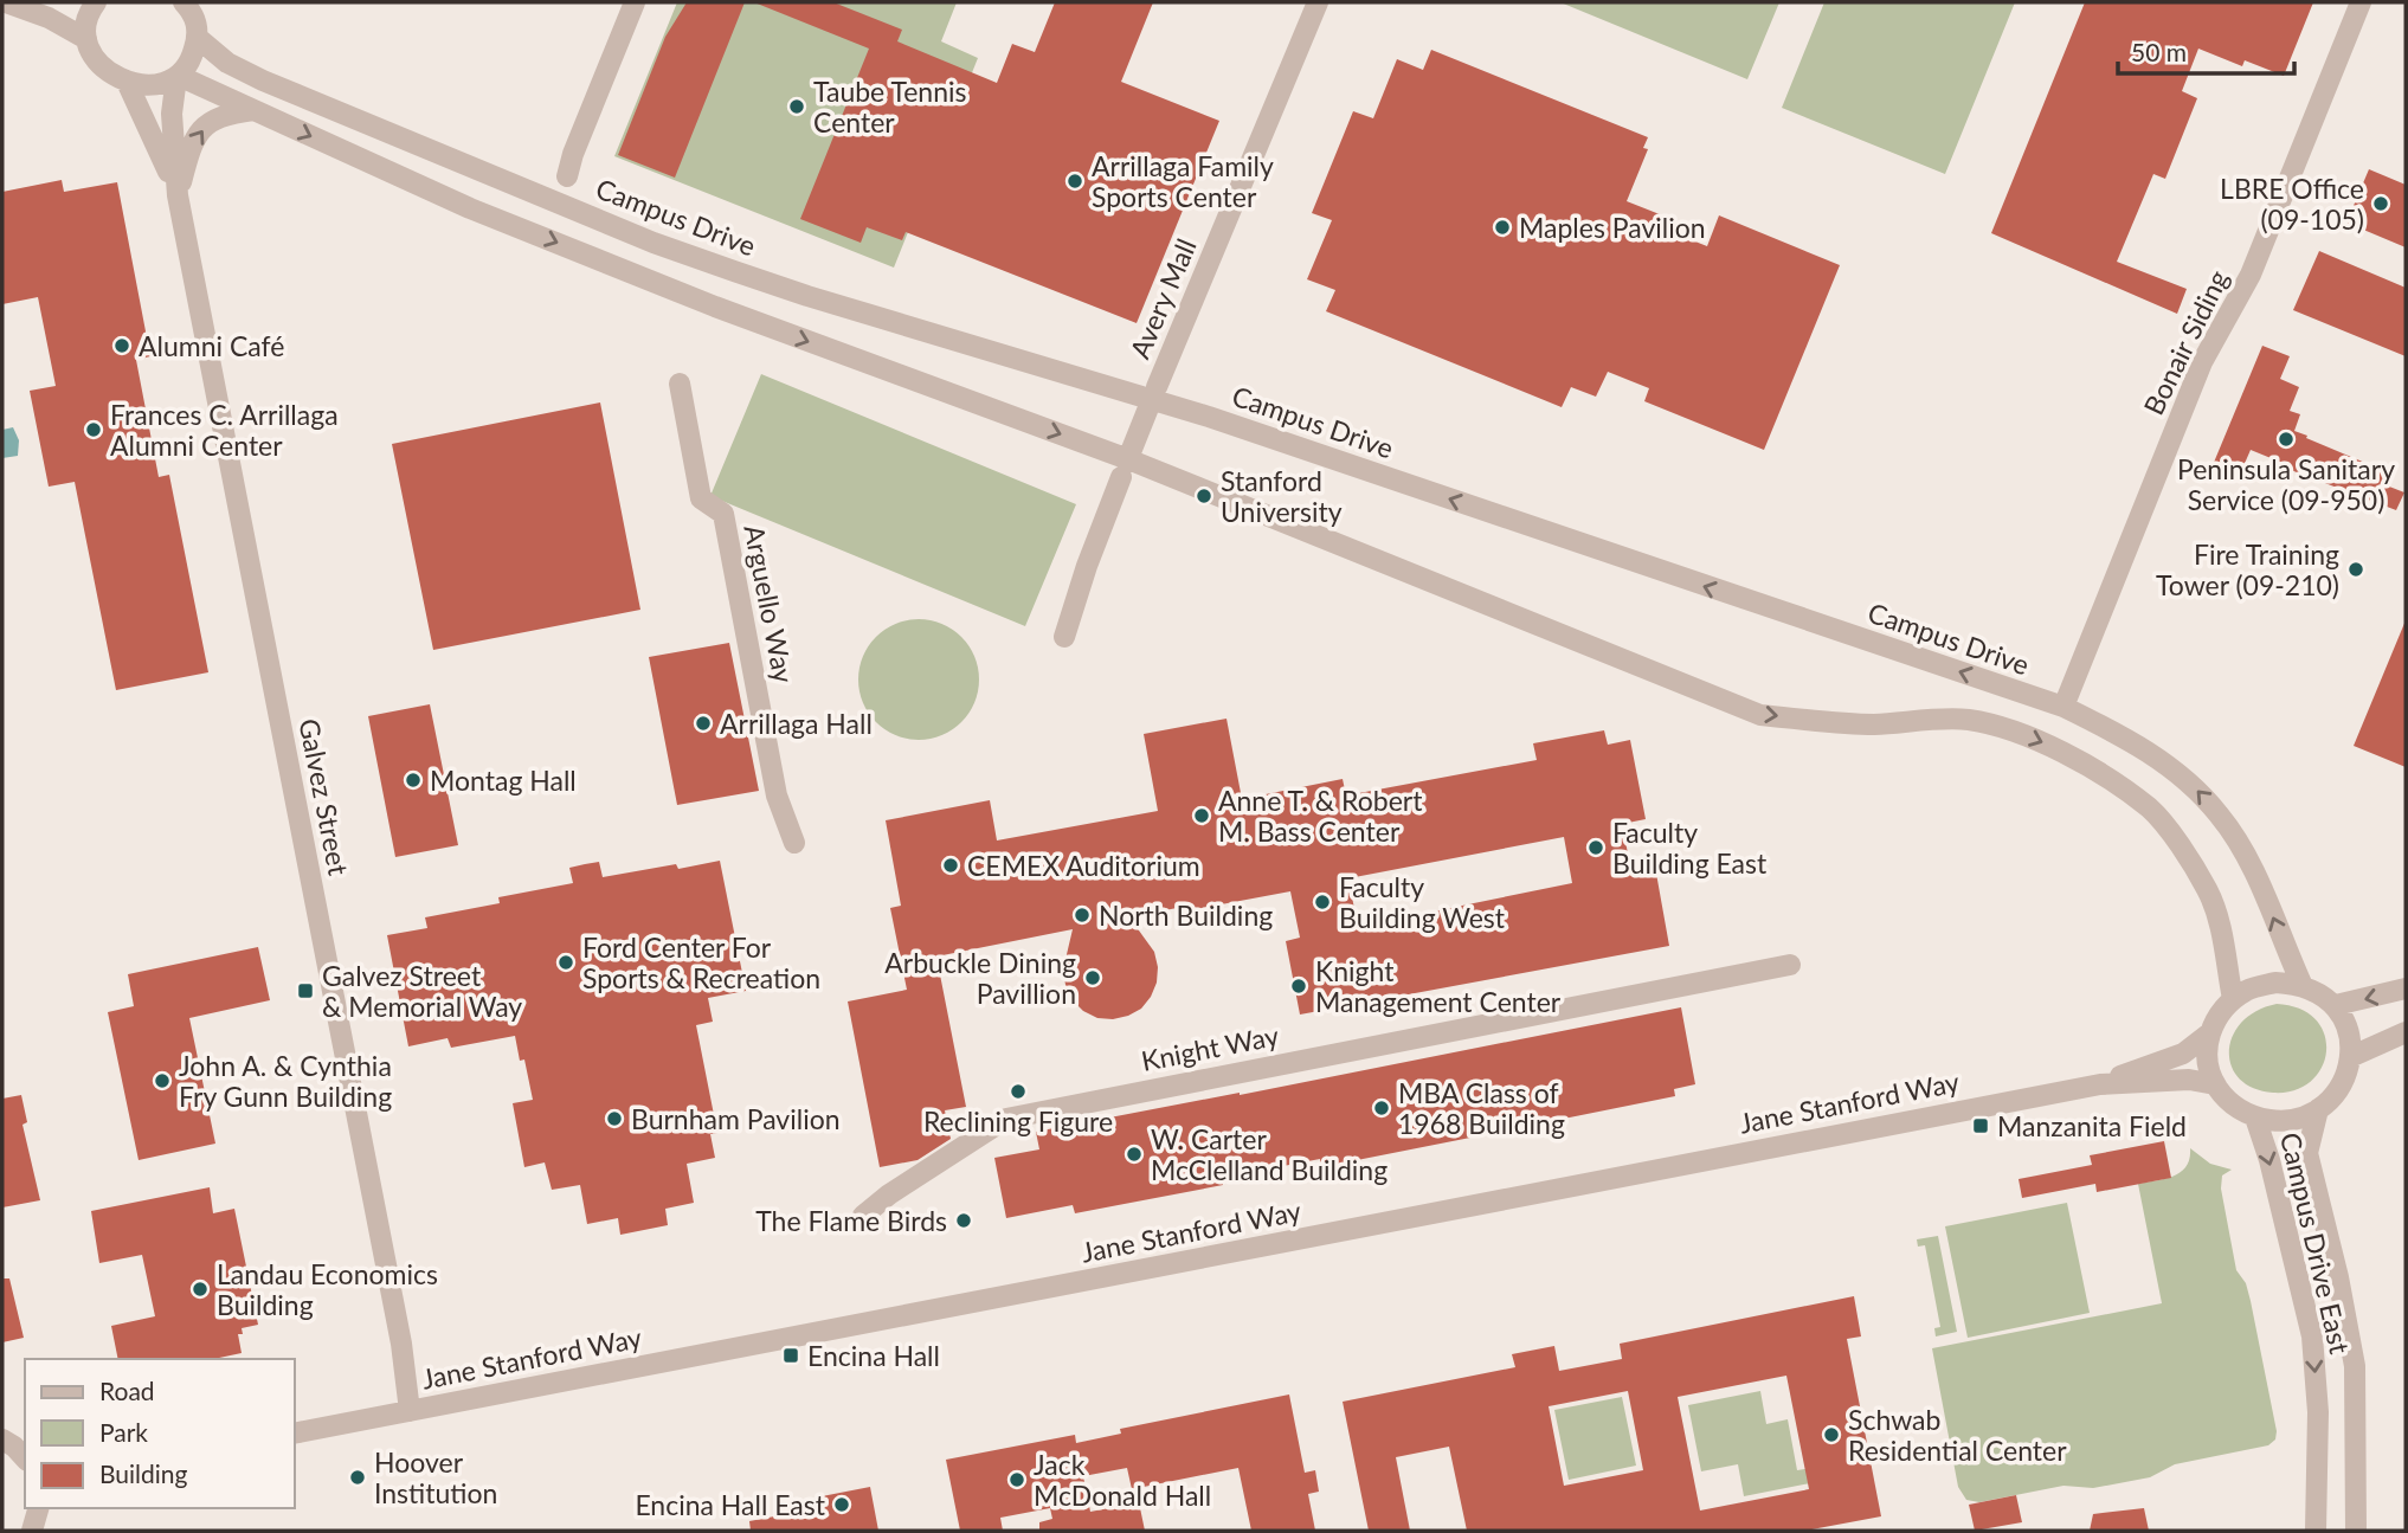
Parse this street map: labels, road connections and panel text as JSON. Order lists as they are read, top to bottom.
{
  "streets": {
    "street": [
      "Campus Drive",
      "Avery Mall",
      "Bonair Siding",
      "Arguello Way",
      "Galvez Street",
      "Knight Way",
      "Jane Stanford Way",
      "Campus Drive East"
    ]
  },
  "crossings": [
    ["Campus Drive", "Bonair Siding"],
    ["Campus Drive", "Jane Stanford Way"],
    ["Campus Drive", "Campus Drive East"],
    ["Galvez Street", "Jane Stanford Way"],
    ["Jane Stanford Way", "Campus Drive East"]
  ],
  "places": {
    "other": [
      "Taube Tennis Center",
      "Arrillaga Family Sports Center",
      "LBRE Office (09-105)",
      "Maples Pavilion",
      "Alumni Café",
      "Frances C. Arrillaga Alumni Center",
      "Peninsula Sanitary Service (09-950)",
      "Stanford University",
      "Fire Training Tower (09-210)",
      "Arrillaga Hall",
      "Montag Hall",
      "Anne T. & Robert M. Bass Center",
      "Faculty Building East",
      "CEMEX Auditorium",
      "Faculty Building West",
      "North Building",
      "Ford Center For Sports & Recreation",
      "Arbuckle Dining Pavillion",
      "Knight Management Center",
      "John A. & Cynthia Fry Gunn Building",
      "Reclining Figure",
      "MBA Class of 1968 Building",
      "Burnham Pavilion",
      "W. Carter McClelland Building",
      "The Flame Birds",
      "Landau Economics Building",
      "Schwab Residential Center",
      "Hoover Institution",
      "Jack McDonald Hall",
      "Encina Hall East"
    ],
    "transit": ["Galvez Street & Memorial Way", "Manzanita Field", "Encina Hall"]
  },
  "legend": ["Road", "Park", "Building"],
  "scale_bar": "50 m"
}
